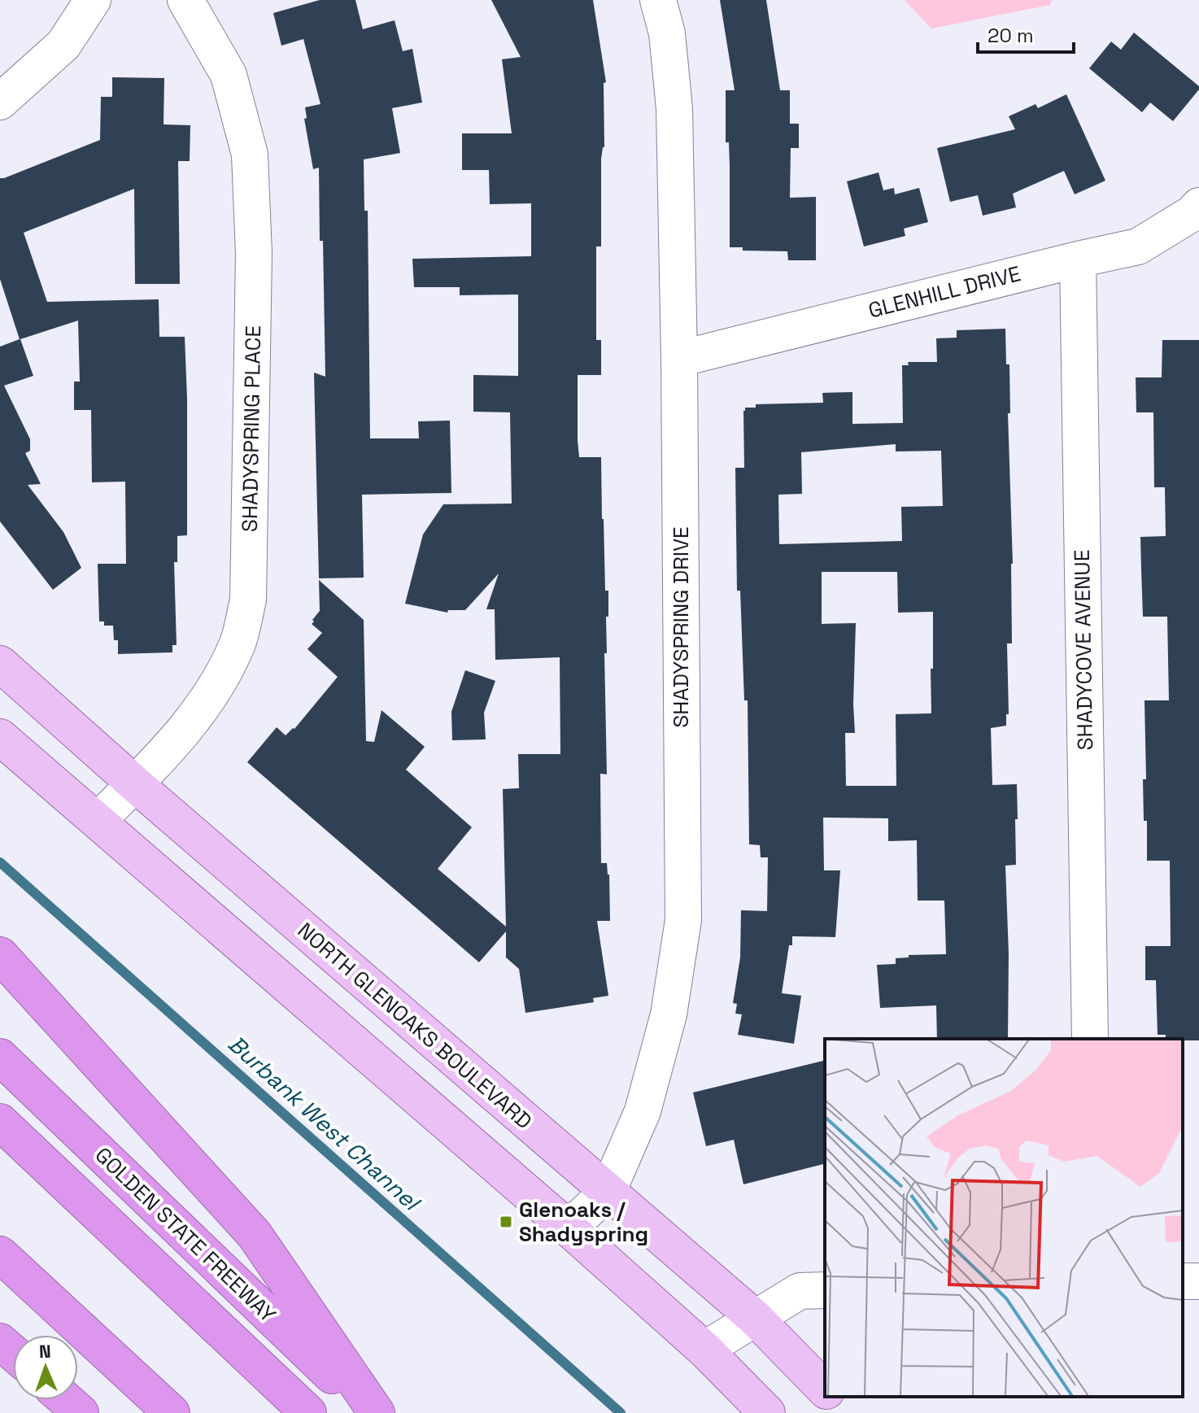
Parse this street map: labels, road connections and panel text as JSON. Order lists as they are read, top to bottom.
{
  "streets": {
    "highway": ["GOLDEN STATE FREEWAY"],
    "main road": ["NORTH GLENOAKS BOULEVARD"],
    "street": [
      "GLENHILL DRIVE",
      "SHADYSPRING PLACE",
      "SHADYSPRING DRIVE",
      "SHADYCOVE AVENUE"
    ]
  },
  "crossings": [
    ["GLENHILL DRIVE", "SHADYSPRING DRIVE"],
    ["GLENHILL DRIVE", "SHADYCOVE AVENUE"],
    ["SHADYSPRING PLACE", "NORTH GLENOAKS BOULEVARD"],
    ["SHADYSPRING DRIVE", "NORTH GLENOAKS BOULEVARD"]
  ],
  "water": ["Burbank West Channel"],
  "places": {
    "transit": ["Glenoaks / Shadyspring"]
  },
  "scale_bar": "20 m",
  "north": "top"
}
